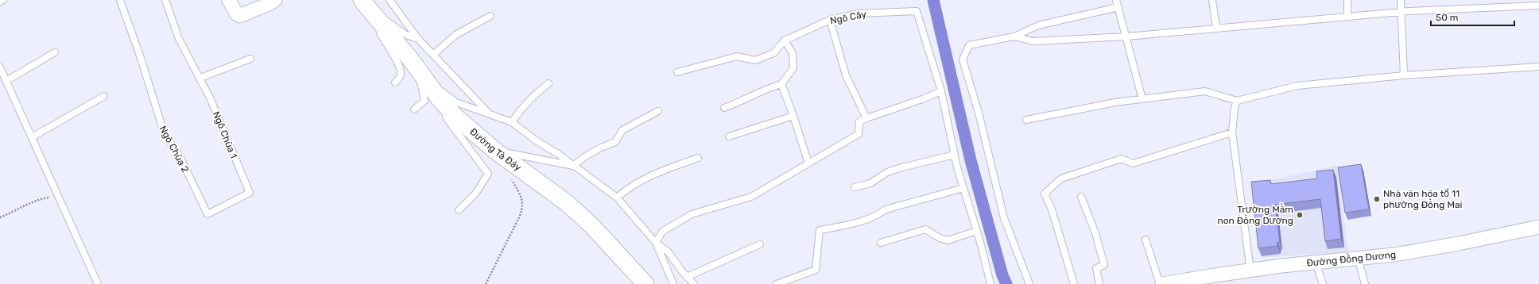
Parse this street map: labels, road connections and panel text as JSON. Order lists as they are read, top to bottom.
{
  "streets": {
    "street": ["Đường Tà Đáy", "Đường Đồng Dương"],
    "lane": ["Ngõ Cây", "Ngõ Chùa 1", "Ngõ Chùa 2"]
  },
  "crossings": [
    ["Ngõ Chùa 1", "Ngõ Chùa 2"]
  ],
  "places": ["Nhà văn hóa tổ 11 phường Đồng Mai", "Trường Mầm non Đồng Dương"],
  "scale_bar": "50 m"
}
